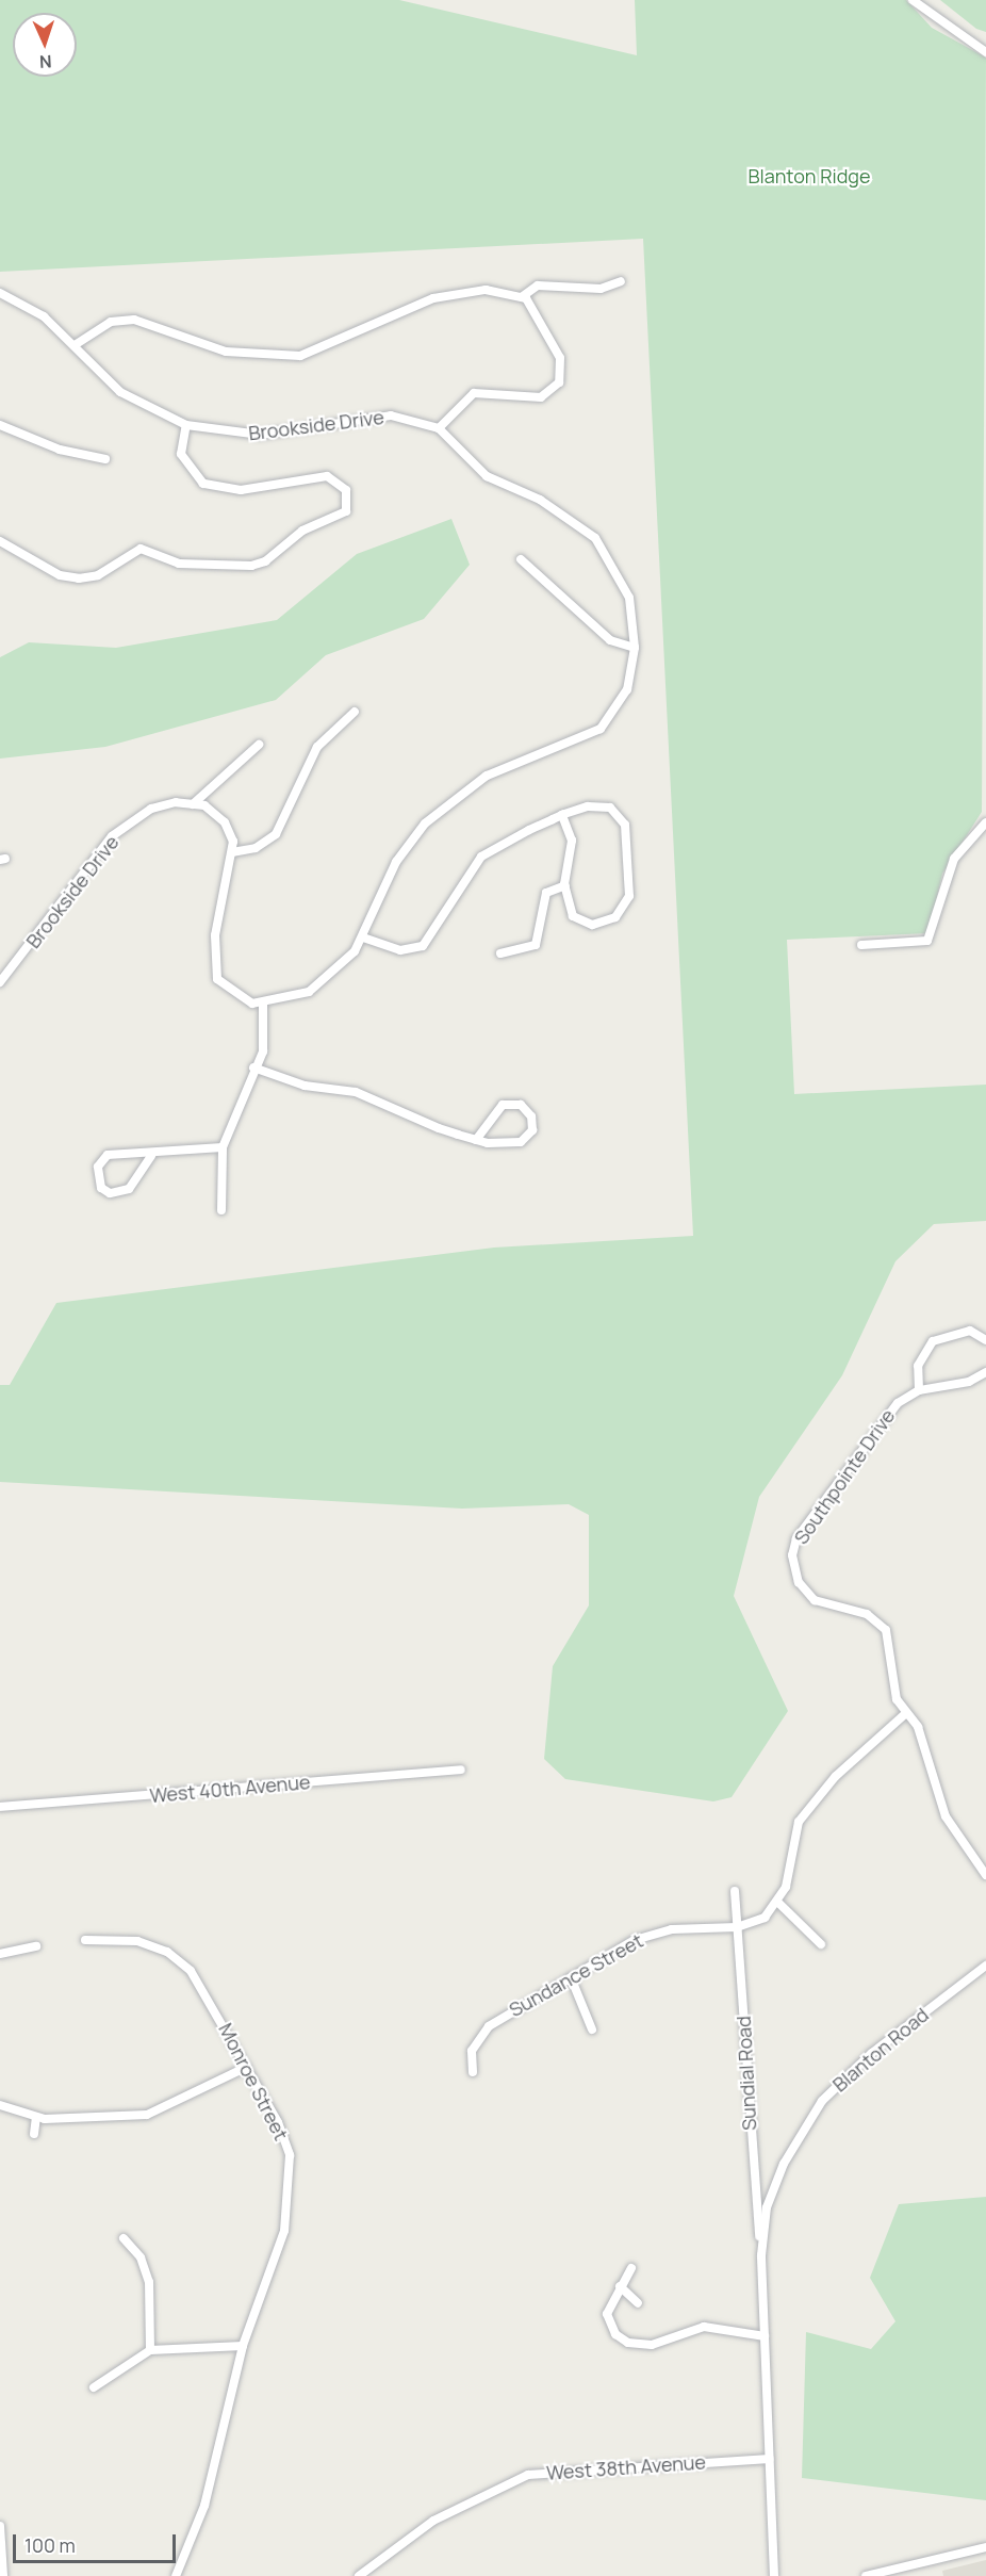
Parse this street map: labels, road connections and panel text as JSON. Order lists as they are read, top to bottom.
{
  "streets": {
    "street": [
      "Brookside Drive",
      "Southpointe Drive",
      "West 40th Avenue",
      "Sundance Street",
      "Blanton Road",
      "Sundial Road",
      "Monroe Street",
      "West 38th Avenue"
    ]
  },
  "crossings": [
    ["Sundance Street", "Sundial Road"],
    ["Blanton Road", "Sundial Road"],
    ["Blanton Road", "West 38th Avenue"]
  ],
  "parks": ["Blanton Ridge"],
  "scale_bar": "100 m",
  "north": "bottom"
}
